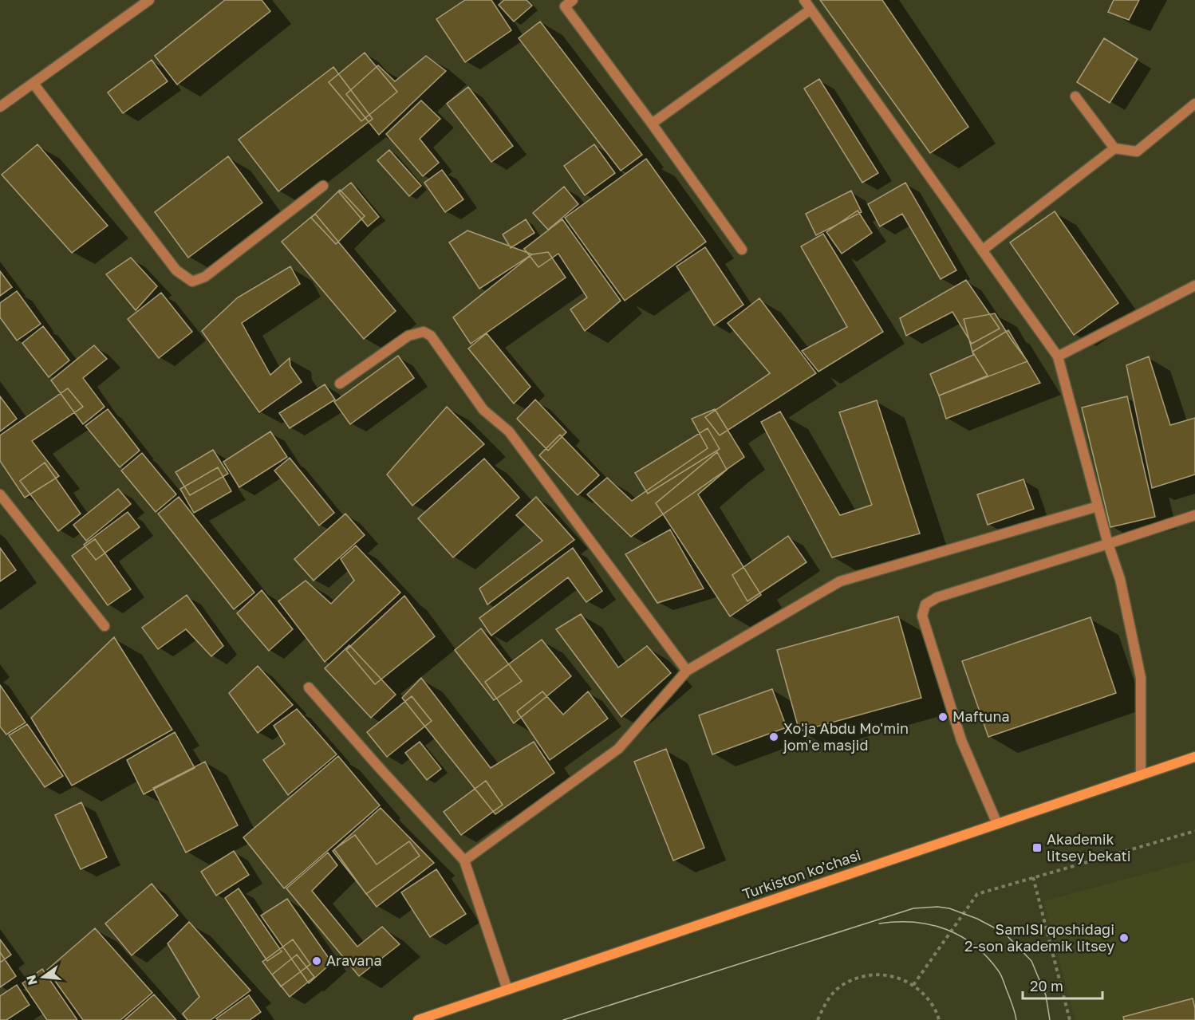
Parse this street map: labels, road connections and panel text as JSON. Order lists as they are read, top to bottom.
{
  "streets": {
    "main road": ["Turkiston ko'chasi"]
  },
  "places": {
    "other": [
      "Maftuna",
      "Xo'ja Abdu Mo'min jom'e masjid",
      "SamISI qoshidagi 2-son akademik litsey",
      "Aravana"
    ],
    "transit": ["Akademik litsey bekati"]
  },
  "scale_bar": "20 m",
  "north": "left"
}
